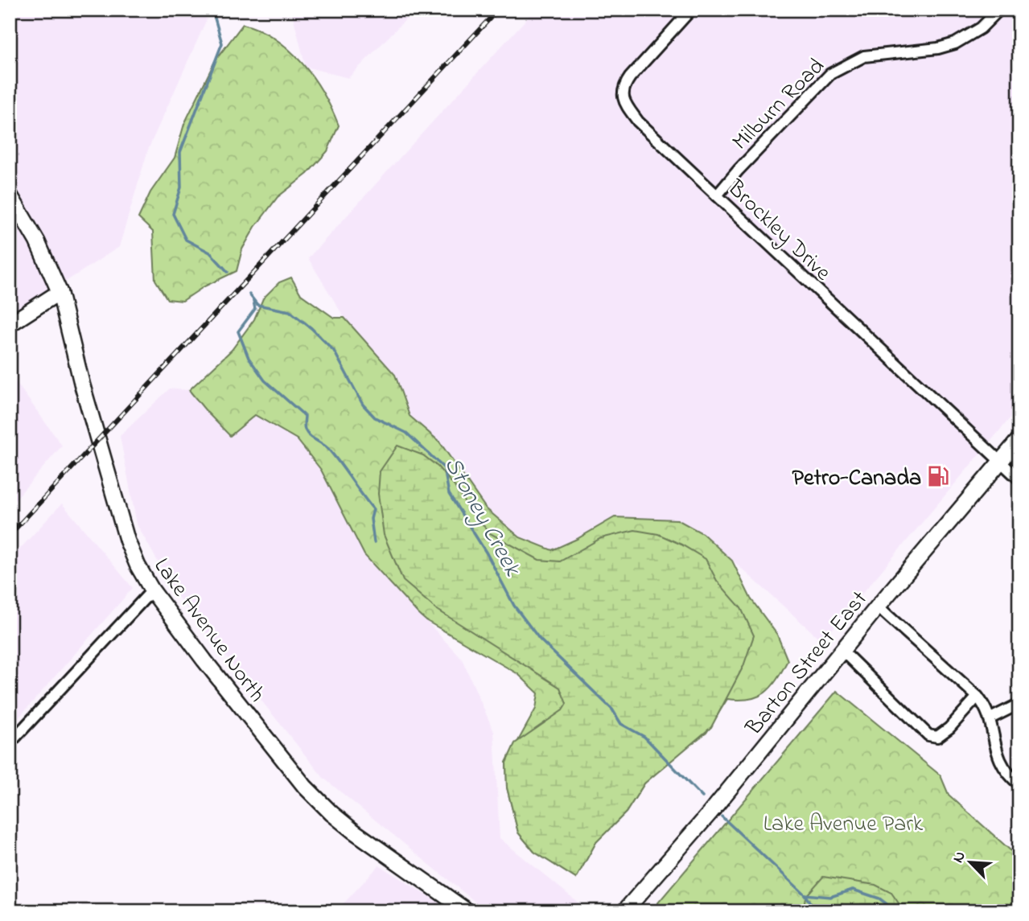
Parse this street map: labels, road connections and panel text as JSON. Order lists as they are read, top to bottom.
{
  "streets": {
    "street": [
      "Milburn Road",
      "Brockley Drive",
      "Lake Avenue North",
      "Barton Street East"
    ]
  },
  "crossings": [
    ["Milburn Road", "Brockley Drive"],
    ["Brockley Drive", "Barton Street East"]
  ],
  "water": ["Stoney Creek"],
  "parks": ["Lake Avenue Park"],
  "places": {
    "fuel station": ["Petro-Canada"]
  },
  "north": "top left"
}
